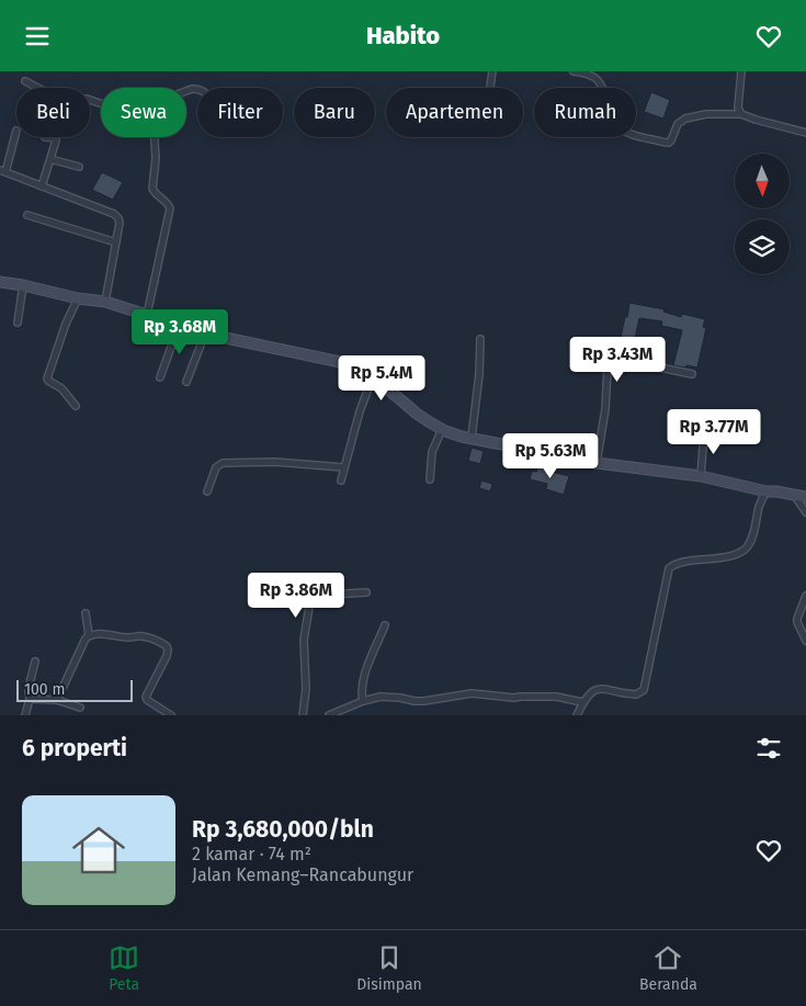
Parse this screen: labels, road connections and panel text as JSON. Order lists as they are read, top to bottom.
{
  "scale_bar": "100 m",
  "north": "bottom",
  "page": {
    "header": "Habito",
    "chip": [
      "Beli",
      "Sewa",
      "Filter",
      "Baru",
      "Apartemen",
      "Rumah"
    ],
    "price": [
      "Rp 3.68M",
      "Rp 3.43M",
      "Rp 5.4M",
      "Rp 3.77M",
      "Rp 5.63M",
      "Rp 3.86M"
    ],
    "scale": "100 m",
    "heading": "6 properti",
    "list": [
      {
        "name": "Rp 3,680,000/bln",
        "note": "2 kamar · 74 m² · Jalan Kemang–Rancabungur"
      }
    ],
    "tabs": ["Peta", "Disimpan", "Beranda"]
  }
}
